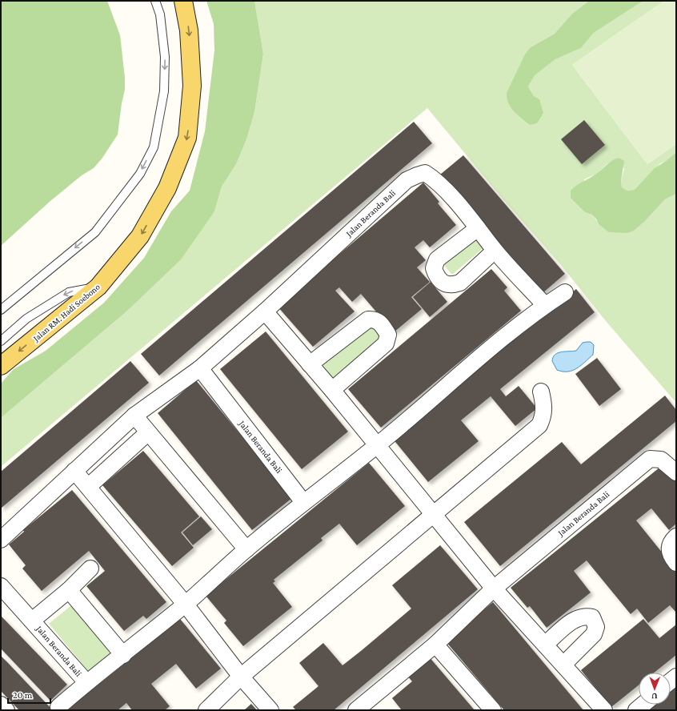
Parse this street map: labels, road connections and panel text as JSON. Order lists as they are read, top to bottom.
{
  "streets": {
    "main road": ["Jalan RM. Hadi Soebono"],
    "street": ["Jalan Beranda Bali"]
  },
  "one_way": ["Jalan RM. Hadi Soebono"],
  "scale_bar": "20 m",
  "north": "bottom"
}
